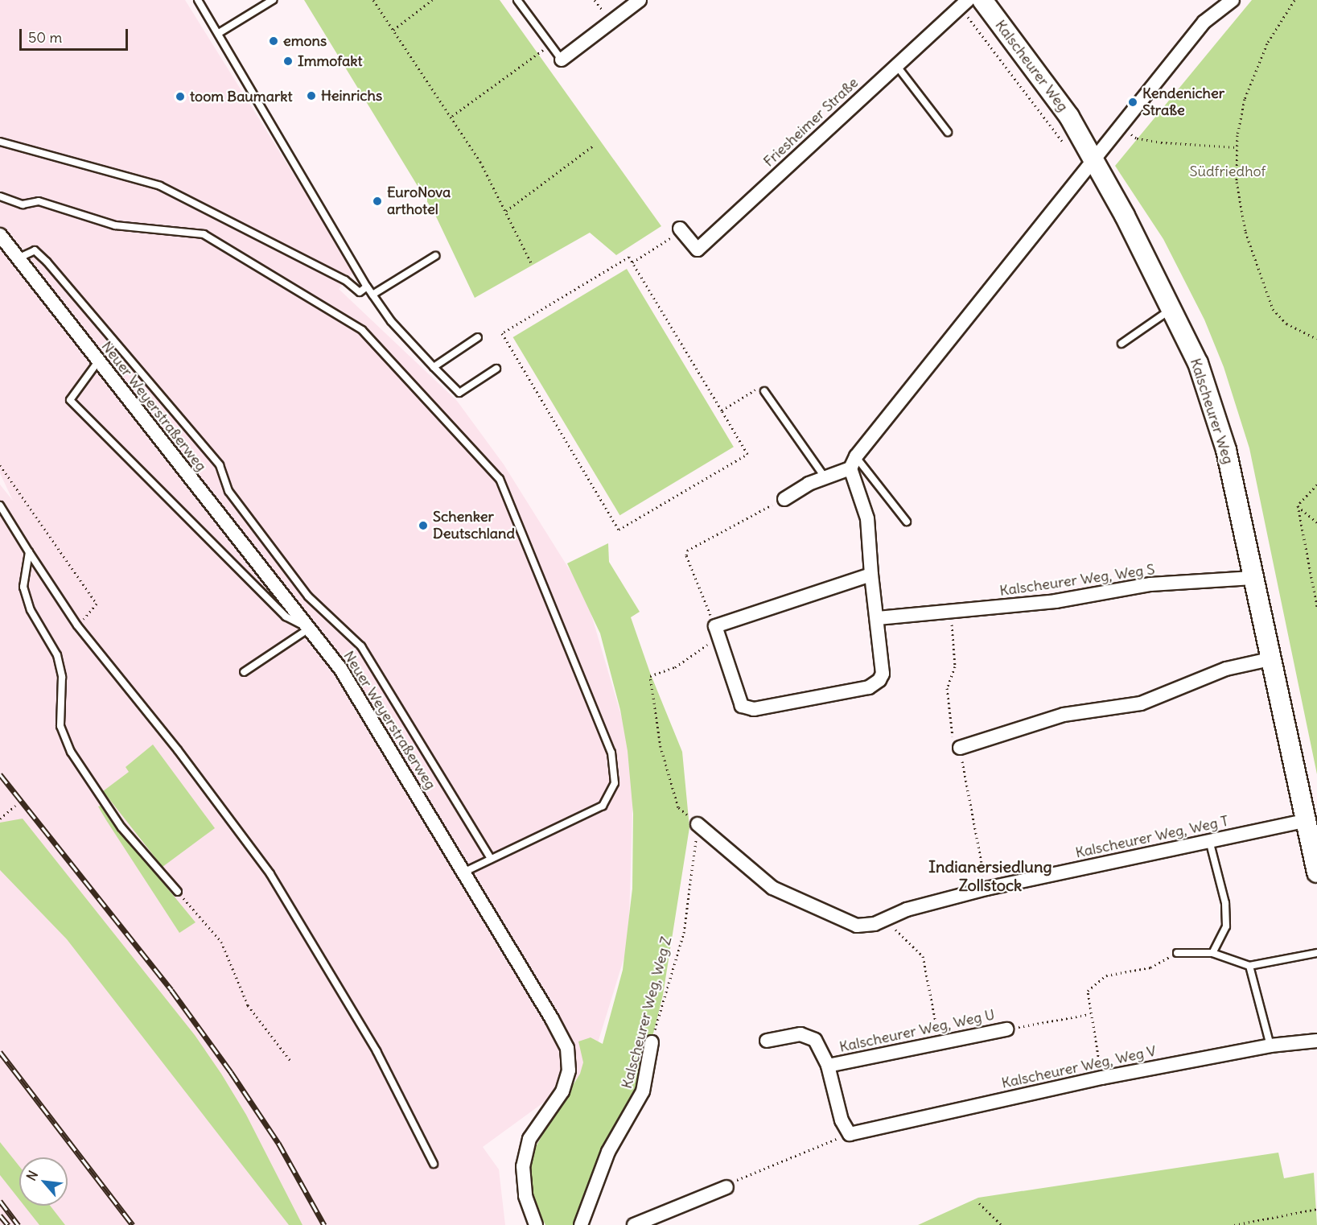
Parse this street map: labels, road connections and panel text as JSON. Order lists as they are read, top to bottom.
{
  "streets": {
    "street": [
      "Kalscheurer Weg",
      "Friesheimer Straße",
      "Neuer Weyerstraßerweg",
      "Kalscheurer Weg, Weg S",
      "Kalscheurer Weg, Weg T",
      "Kalscheurer Weg, Weg Z",
      "Kalscheurer Weg, Weg U",
      "Kalscheurer Weg, Weg V"
    ]
  },
  "crossings": [
    ["Kalscheurer Weg", "Kalscheurer Weg, Weg S"],
    ["Kalscheurer Weg", "Kalscheurer Weg, Weg T"],
    ["Kalscheurer Weg, Weg T", "Kalscheurer Weg, Weg Z"]
  ],
  "districts": ["Indianersiedlung Zollstock"],
  "parks": ["Südfriedhof"],
  "places": [
    "emons",
    "Immofakt",
    "Heinrichs",
    "toom Baumarkt",
    "Kendenicher Straße",
    "EuroNova arthotel",
    "Schenker Deutschland"
  ],
  "scale_bar": "50 m",
  "north": "top left"
}
